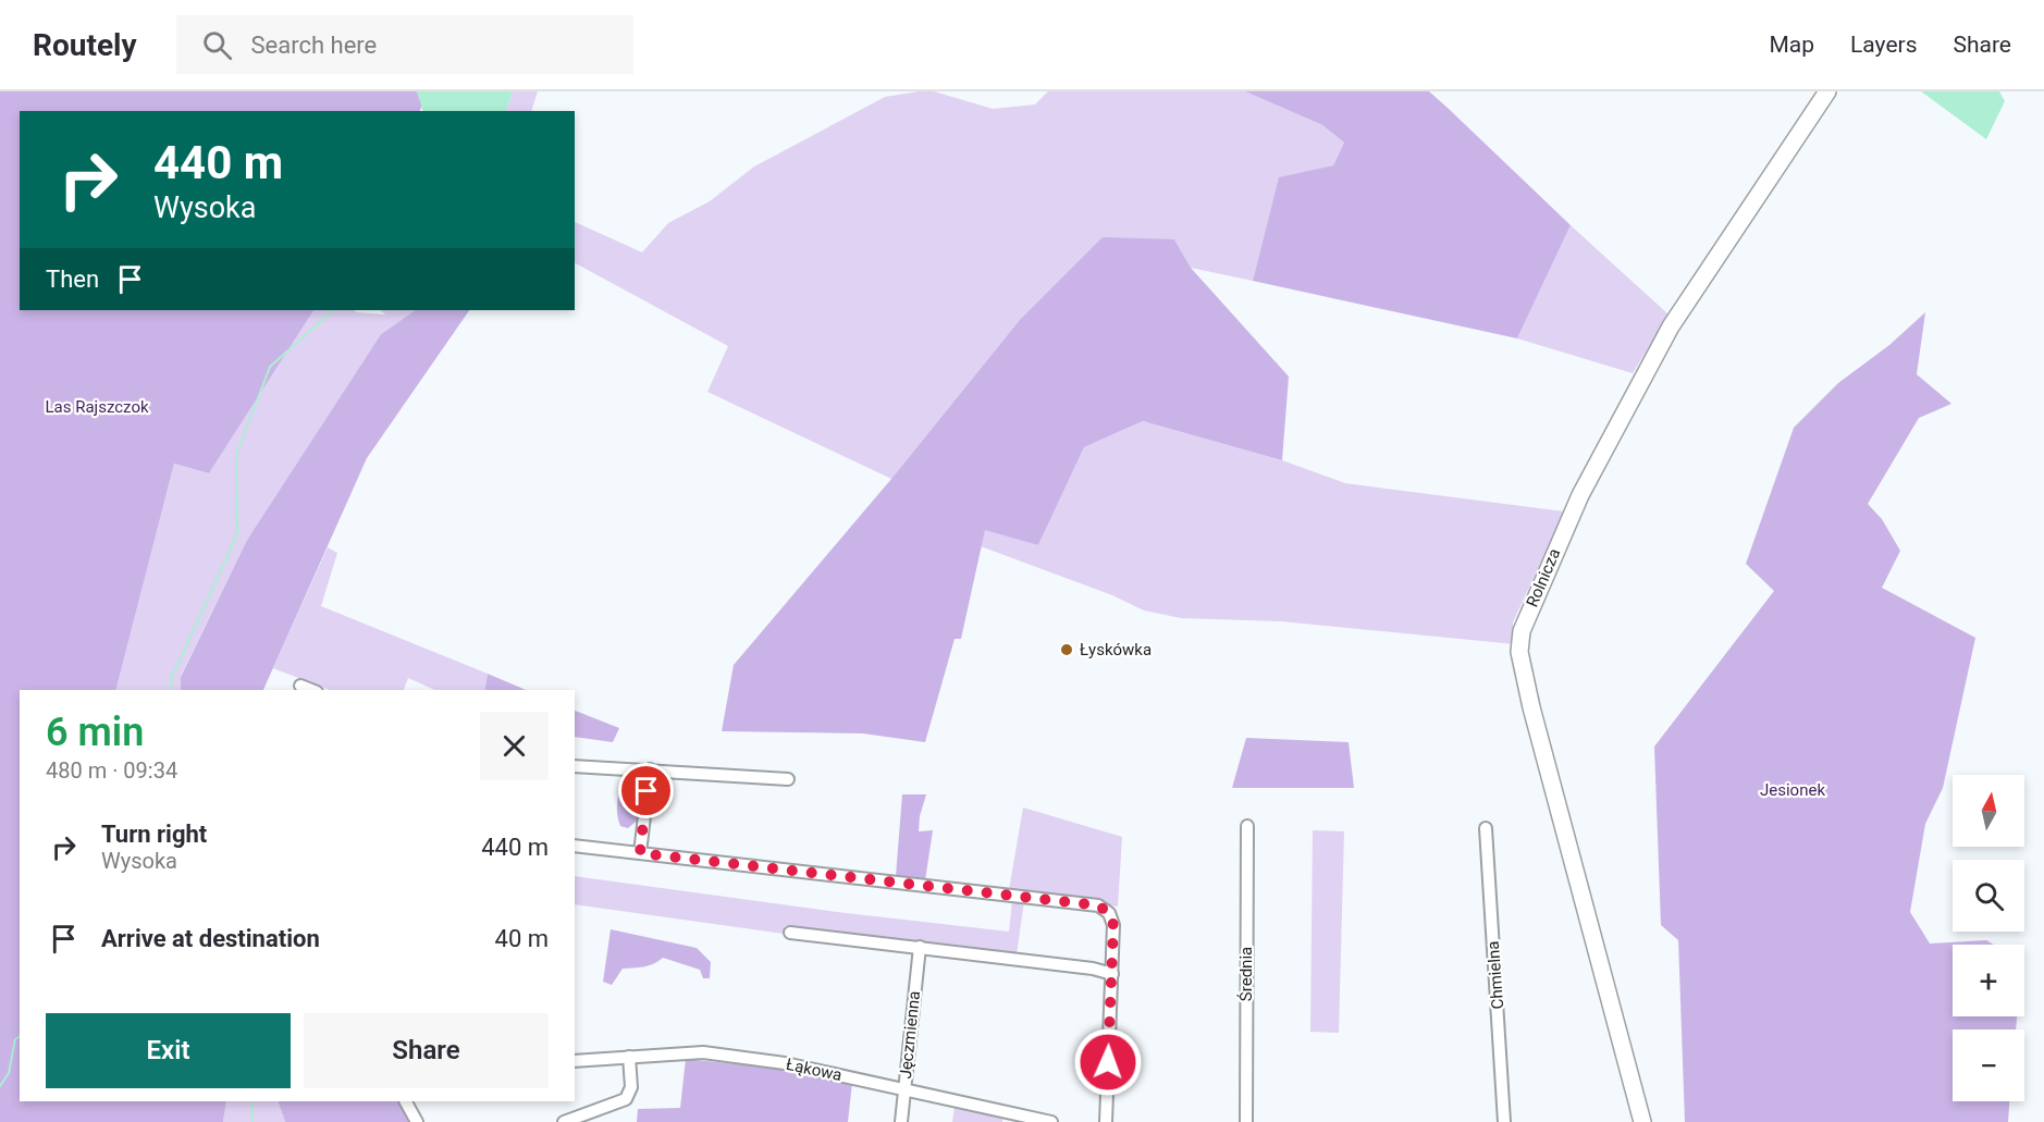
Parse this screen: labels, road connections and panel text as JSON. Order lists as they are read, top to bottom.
{
  "streets": {
    "street": [
      "Rolnicza",
      "Średnia",
      "Chmielna",
      "Jęczmienna",
      "Łąkowa"
    ]
  },
  "crossings": [
    ["Jęczmienna", "Łąkowa"]
  ],
  "parks": ["Las Rajszczok", "Jesionek"],
  "places": ["Łyskówka"],
  "north": "top",
  "page": {
    "header": "Routely",
    "search": "Search here",
    "nav": ["Map", "Layers", "Share"],
    "turn": ["440 m", "Wysoka"],
    "then": "Then",
    "heading": ["6 min", "480 m · 09:34"],
    "map_buttons": ["+", "−"],
    "list": [
      {
        "name": "Turn right",
        "note": "Wysoka",
        "value": "440 m"
      },
      {
        "name": "Arrive at destination",
        "value": "40 m"
      }
    ],
    "buttons": ["Exit", "Share"]
  }
}
